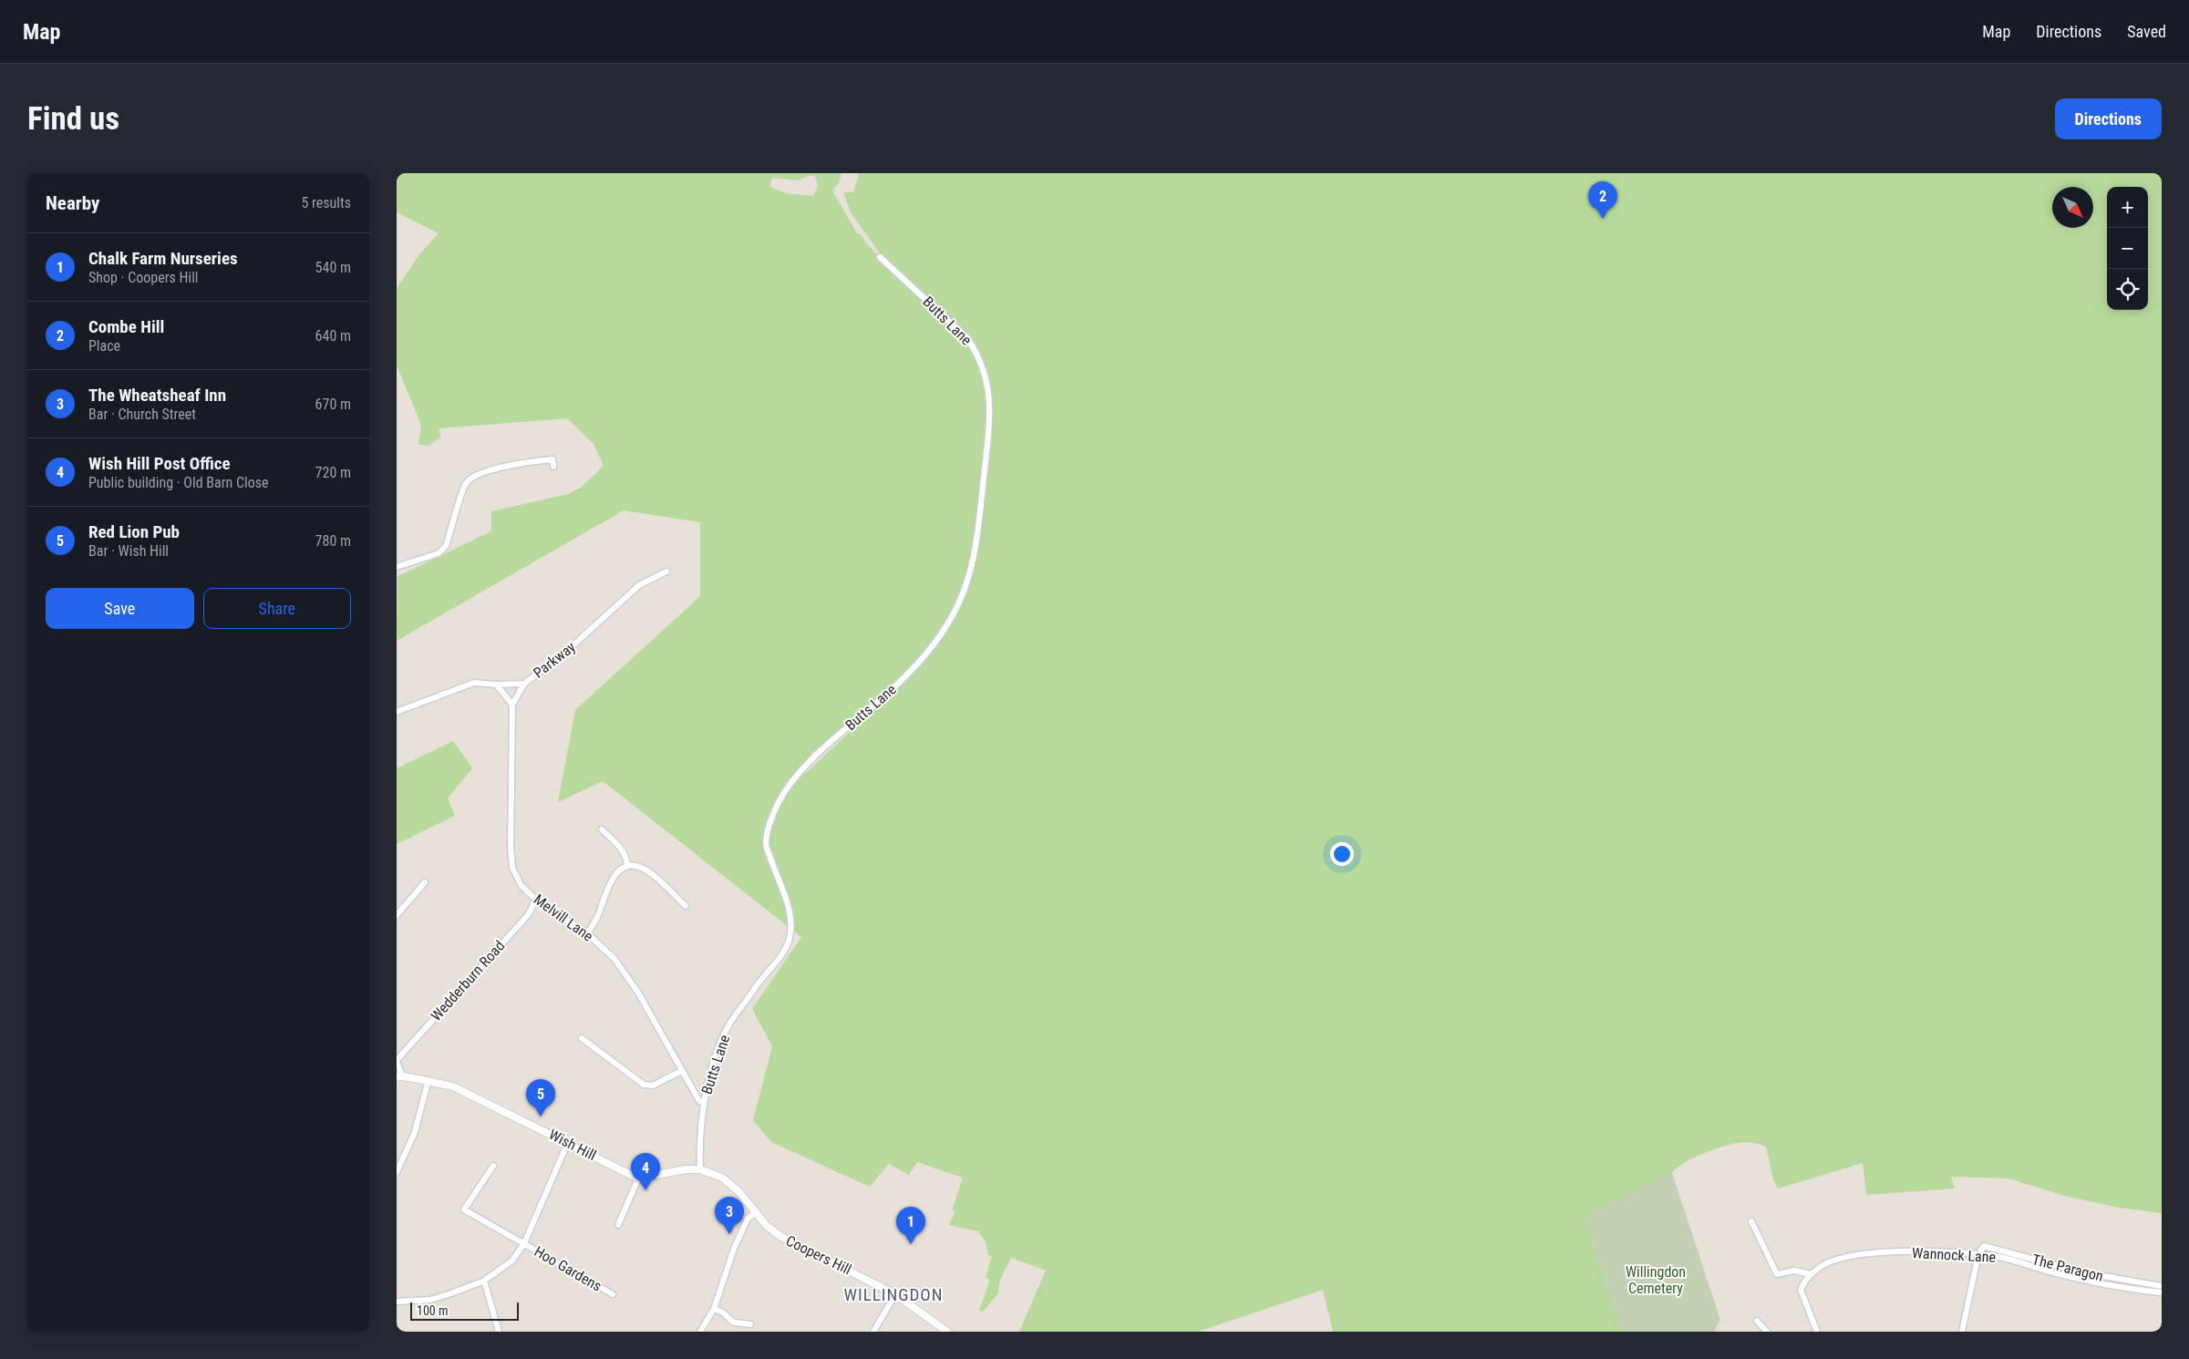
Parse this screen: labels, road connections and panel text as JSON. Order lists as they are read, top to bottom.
{
  "streets": {
    "street": [
      "Butts Lane",
      "Parkway",
      "Melvill Lane",
      "Wedderburn Road",
      "Wish Hill",
      "Coopers Hill",
      "Wannock Lane",
      "The Paragon",
      "Hoo Gardens"
    ]
  },
  "crossings": [
    ["Butts Lane", "Melvill Lane"],
    ["Butts Lane", "Coopers Hill"],
    ["Melvill Lane", "Wedderburn Road"],
    ["Wannock Lane", "The Paragon"]
  ],
  "districts": ["WILLINGDON"],
  "parks": ["Willingdon Cemetery"],
  "scale_bar": "100 m",
  "north": "bottom right",
  "page": {
    "header": "Map",
    "nav": ["Map", "Directions", "Saved"],
    "buttons": [
      "Directions",
      ["Save", "Share"]
    ],
    "title": "Find us",
    "heading": ["Nearby", "5 results"],
    "pins": [
      "2",
      "5",
      "4",
      "3",
      "1"
    ],
    "map_buttons": ["+", "−"],
    "list": [
      {
        "mark": "1",
        "name": "Chalk Farm Nurseries",
        "note": "Shop · Coopers Hill",
        "value": "540 m"
      },
      {
        "mark": "2",
        "name": "Combe Hill",
        "note": "Place",
        "value": "640 m"
      },
      {
        "mark": "3",
        "name": "The Wheatsheaf Inn",
        "note": "Bar · Church Street",
        "value": "670 m"
      },
      {
        "mark": "4",
        "name": "Wish Hill Post Office",
        "note": "Public building · Old Barn Close",
        "value": "720 m"
      },
      {
        "mark": "5",
        "name": "Red Lion Pub",
        "note": "Bar · Wish Hill",
        "value": "780 m"
      }
    ],
    "scale": "100 m"
  }
}
